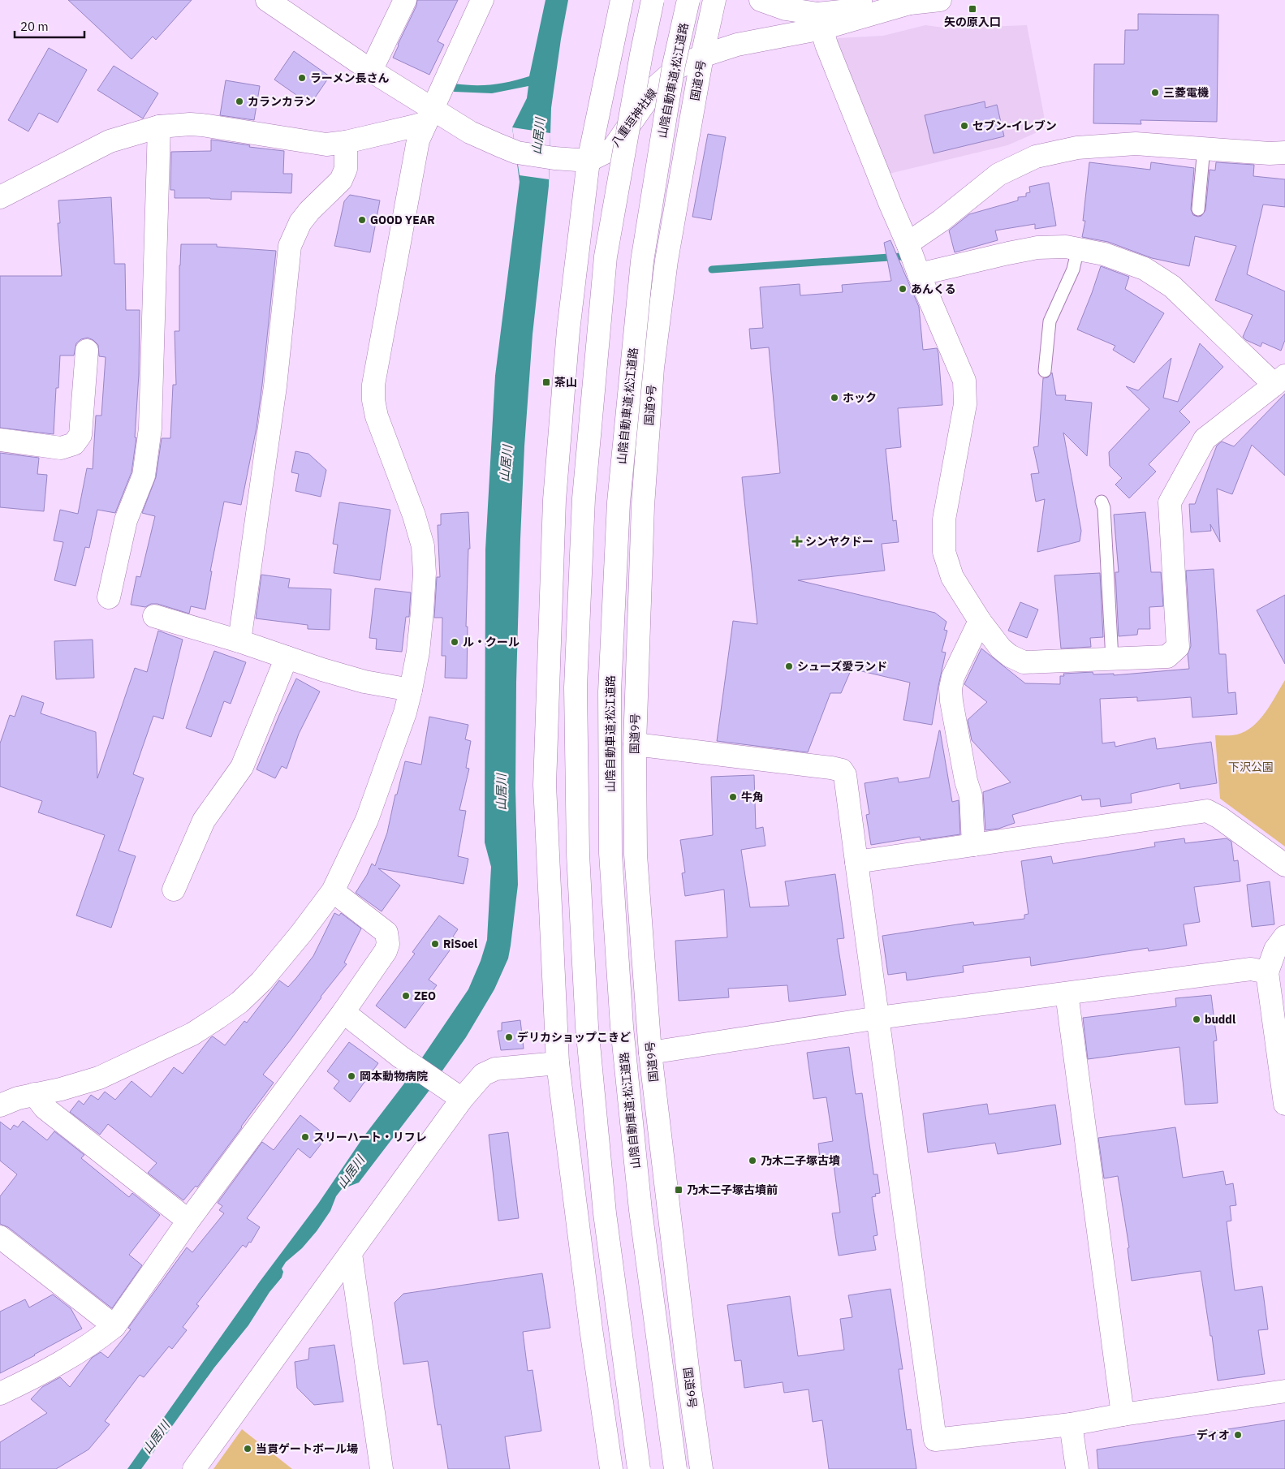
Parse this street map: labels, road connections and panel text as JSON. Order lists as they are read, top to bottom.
{
  "streets": {
    "main road": ["山陰自動車道;松江道路", "国道9号", "八重垣神社線"]
  },
  "crossings": [
    ["国道9号", "八重垣神社線"]
  ],
  "water": ["山居川"],
  "parks": ["下沢公園"],
  "places": {
    "transit": ["矢の原入口", "茶山", "乃木二子塚古墳前"],
    "other": [
      "ラーメン長さん",
      "三菱電機",
      "カランカラン",
      "セブン-イレブン",
      "GOOD YEAR",
      "あんくる",
      "ホック",
      "ル・クール",
      "シューズ愛ランド",
      "牛角",
      "RiSoel",
      "ZEO",
      "buddl",
      "デリカショップこきど",
      "岡本動物病院",
      "スリーハート・リフレ",
      "乃木二子塚古墳",
      "ディオ",
      "当貫ゲートボール場"
    ],
    "health": ["シンヤクドー"]
  },
  "scale_bar": "20 m"
}
